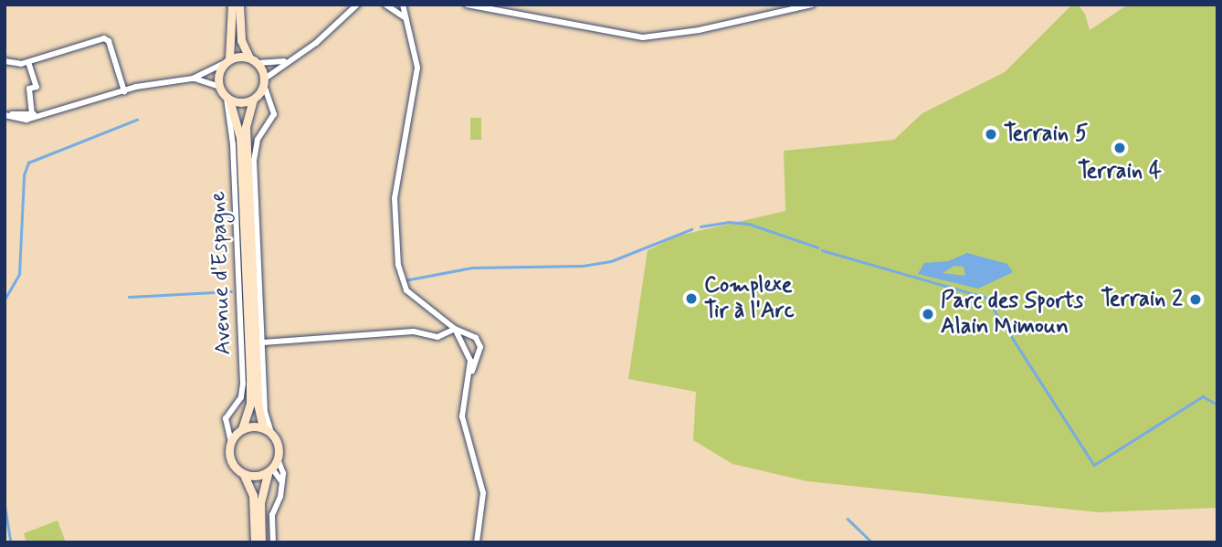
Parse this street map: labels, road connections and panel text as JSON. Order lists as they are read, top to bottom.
{
  "streets": {
    "main road": ["Avenue d'Espagne"]
  },
  "places": [
    "Terrain 5",
    "Terrain 4",
    "Complexe Tir à l'Arc",
    "Terrain 2",
    "Parc des Sports Alain Mimoun"
  ]
}
